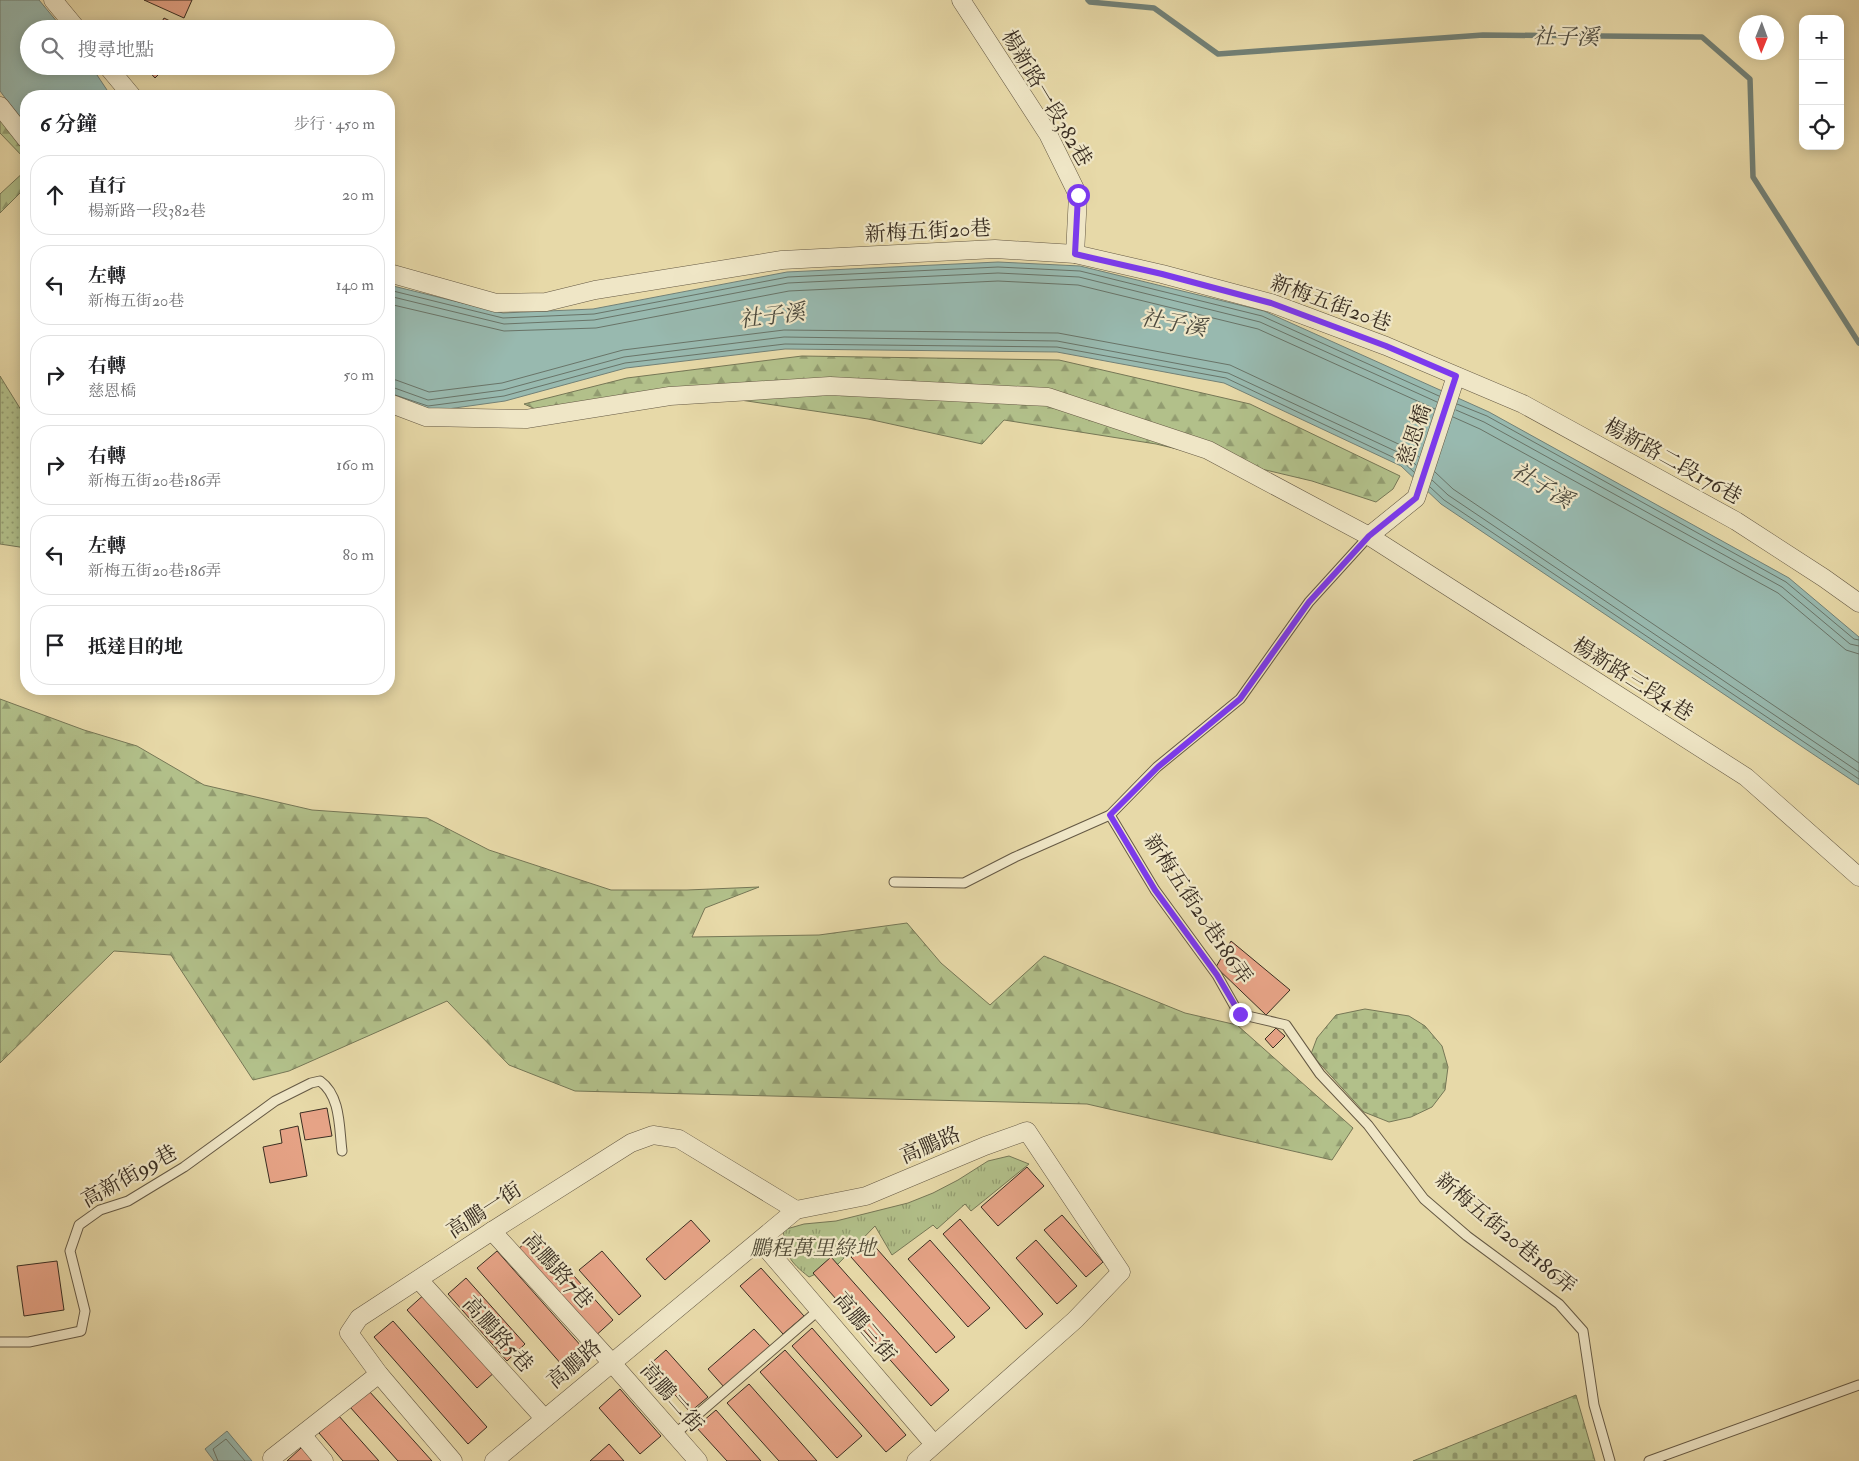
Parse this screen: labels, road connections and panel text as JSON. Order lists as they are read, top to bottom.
{
  "streets": {
    "street": [
      "楊新路一段382巷",
      "新梅五街20巷",
      "慈恩橋",
      "楊新路二段176巷",
      "楊新路三段4巷",
      "高鵬路",
      "高鵬一街",
      "高鵬路7巷",
      "高鵬三街",
      "高鵬路5巷",
      "高鵬二街"
    ],
    "lane": ["新梅五街20巷186弄", "高新街99巷"]
  },
  "crossings": [
    ["楊新路一段382巷", "新梅五街20巷"],
    ["新梅五街20巷", "慈恩橋"],
    ["新梅五街20巷", "楊新路二段176巷"],
    ["慈恩橋", "楊新路二段176巷"],
    ["慈恩橋", "楊新路三段4巷"],
    ["高鵬路", "高鵬一街"],
    ["高鵬路", "高鵬路7巷"],
    ["高鵬路", "高鵬三街"],
    ["高鵬路", "高鵬路5巷"],
    ["高鵬路", "高鵬二街"],
    ["高鵬一街", "高鵬路7巷"],
    ["高鵬一街", "高鵬路5巷"],
    ["高鵬路7巷", "高鵬二街"]
  ],
  "water": ["社子溪"],
  "parks": ["鵬程萬里綠地"],
  "north": "bottom",
  "page": {
    "map_buttons": ["+", "−"],
    "search": "搜尋地點",
    "heading": ["6 分鐘", "步行 · 450 m"],
    "list": [
      ["直行", "楊新路一段382巷", "20 m"],
      ["左轉", "新梅五街20巷", "140 m"],
      ["右轉", "慈恩橋", "50 m"],
      ["右轉", "新梅五街20巷186弄", "160 m"],
      ["左轉", "新梅五街20巷186弄", "80 m"],
      "抵達目的地"
    ]
  }
}
